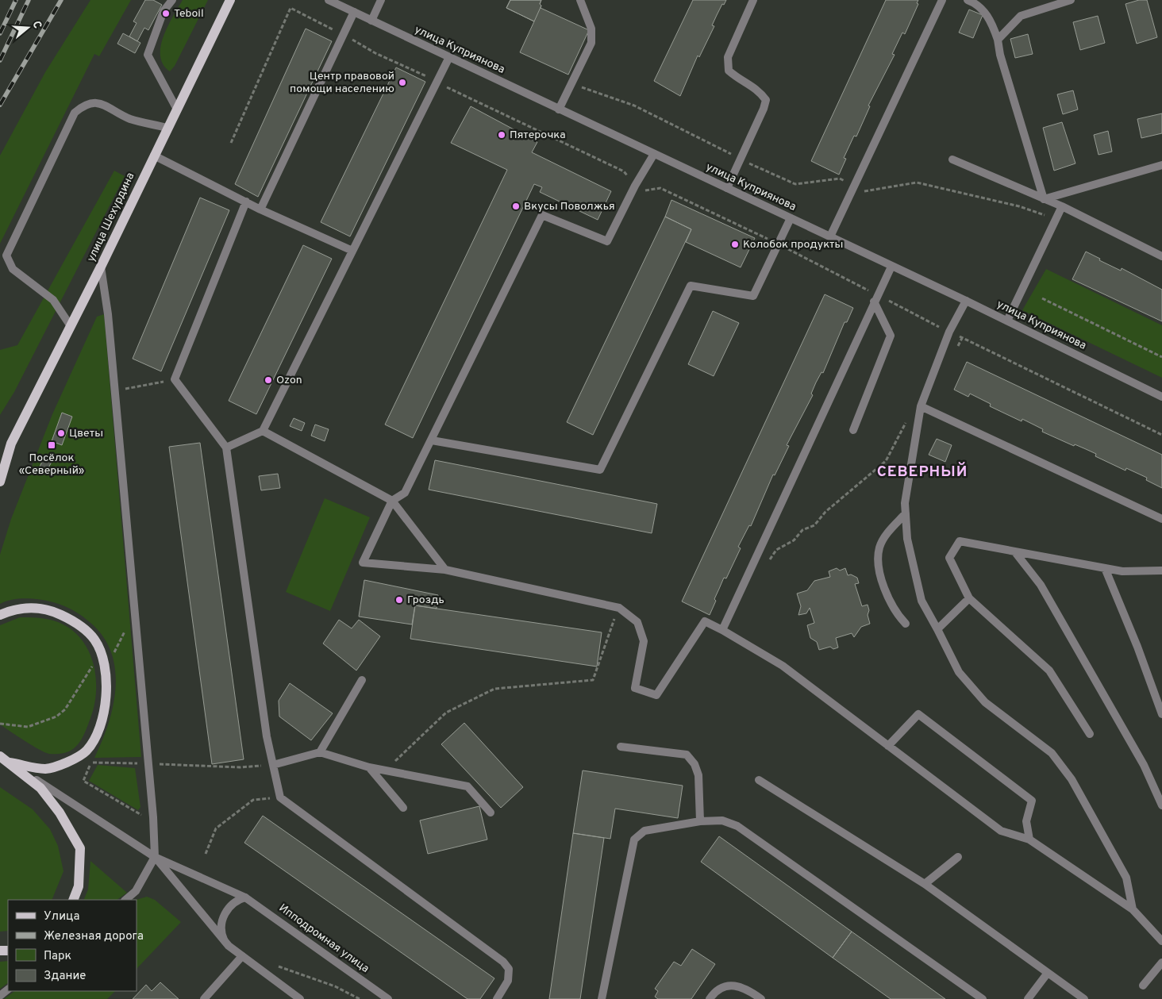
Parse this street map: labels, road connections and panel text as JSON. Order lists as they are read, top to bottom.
{
  "streets": {
    "main road": ["улица Шехурдина"],
    "street": ["улица Куприянова", "Ипподромная улица"]
  },
  "districts": ["СЕВЕРНЫЙ"],
  "places": {
    "other": [
      "Teboil",
      "Центр правовой помощи населению",
      "Пятерочка",
      "Вкусы Поволжья",
      "Колобок продукты",
      "Ozon",
      "Цветы",
      "Гроздь"
    ],
    "transit": ["Посёлок «Северный»"]
  },
  "legend": [
    "Улица",
    "Железная дорога",
    "Парк",
    "Здание"
  ],
  "north": "right"
}
